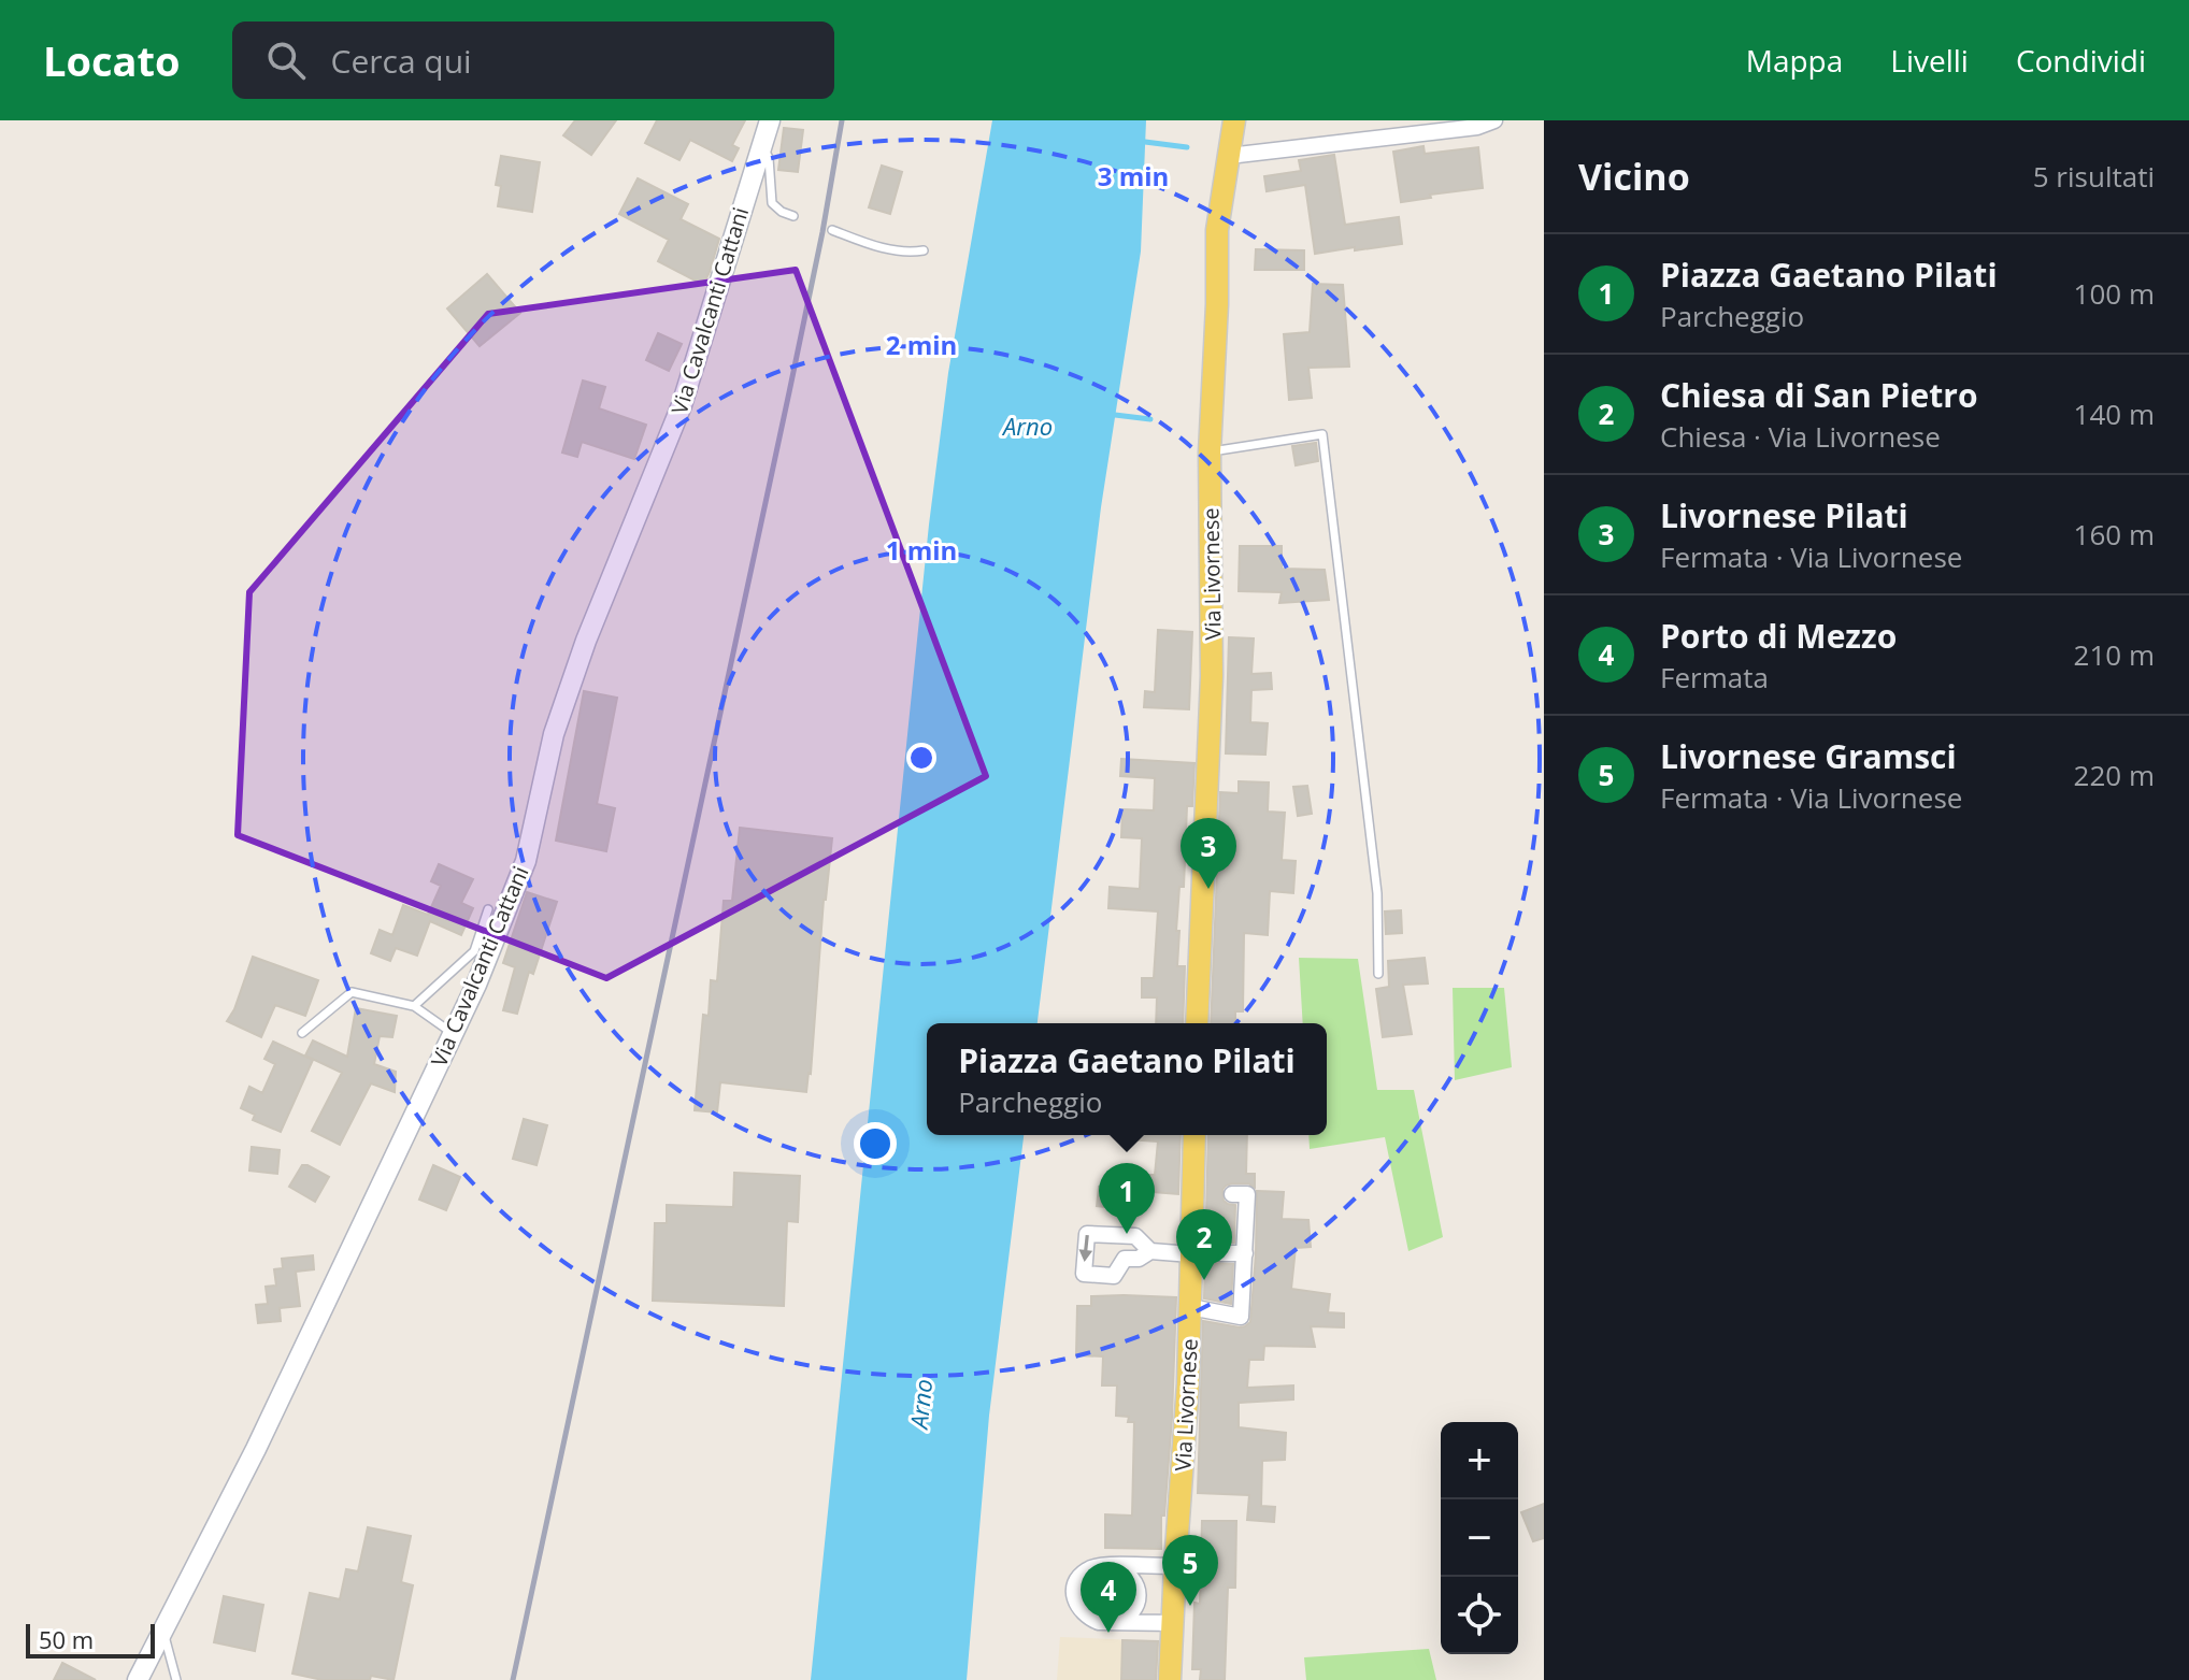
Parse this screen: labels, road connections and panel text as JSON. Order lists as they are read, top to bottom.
{
  "streets": {
    "main road": ["Via Livornese"],
    "street": ["Via Cavalcanti Cattani"]
  },
  "water": ["Arno"],
  "scale_bar": "50 m",
  "page": {
    "header": "Locato",
    "search": "Cerca qui",
    "nav": ["Mappa", "Livelli", "Condividi"],
    "heading": ["Vicino", "5 risultati"],
    "list": [
      {
        "mark": "1",
        "name": "Piazza Gaetano Pilati",
        "note": "Parcheggio",
        "value": "100 m"
      },
      {
        "mark": "2",
        "name": "Chiesa di San Pietro",
        "note": "Chiesa · Via Livornese",
        "value": "140 m"
      },
      {
        "mark": "3",
        "name": "Livornese Pilati",
        "note": "Fermata · Via Livornese",
        "value": "160 m"
      },
      {
        "mark": "4",
        "name": "Porto di Mezzo",
        "note": "Fermata",
        "value": "210 m"
      },
      {
        "mark": "5",
        "name": "Livornese Gramsci",
        "note": "Fermata · Via Livornese",
        "value": "220 m"
      }
    ],
    "pins": [
      "3",
      "1",
      "2",
      "5",
      "4"
    ],
    "popup": ["Piazza Gaetano Pilati", "Parcheggio"],
    "map_buttons": ["+", "−"],
    "scale": "50 m"
  },
  "rings": ["3 min", "2 min", "1 min"]
}
